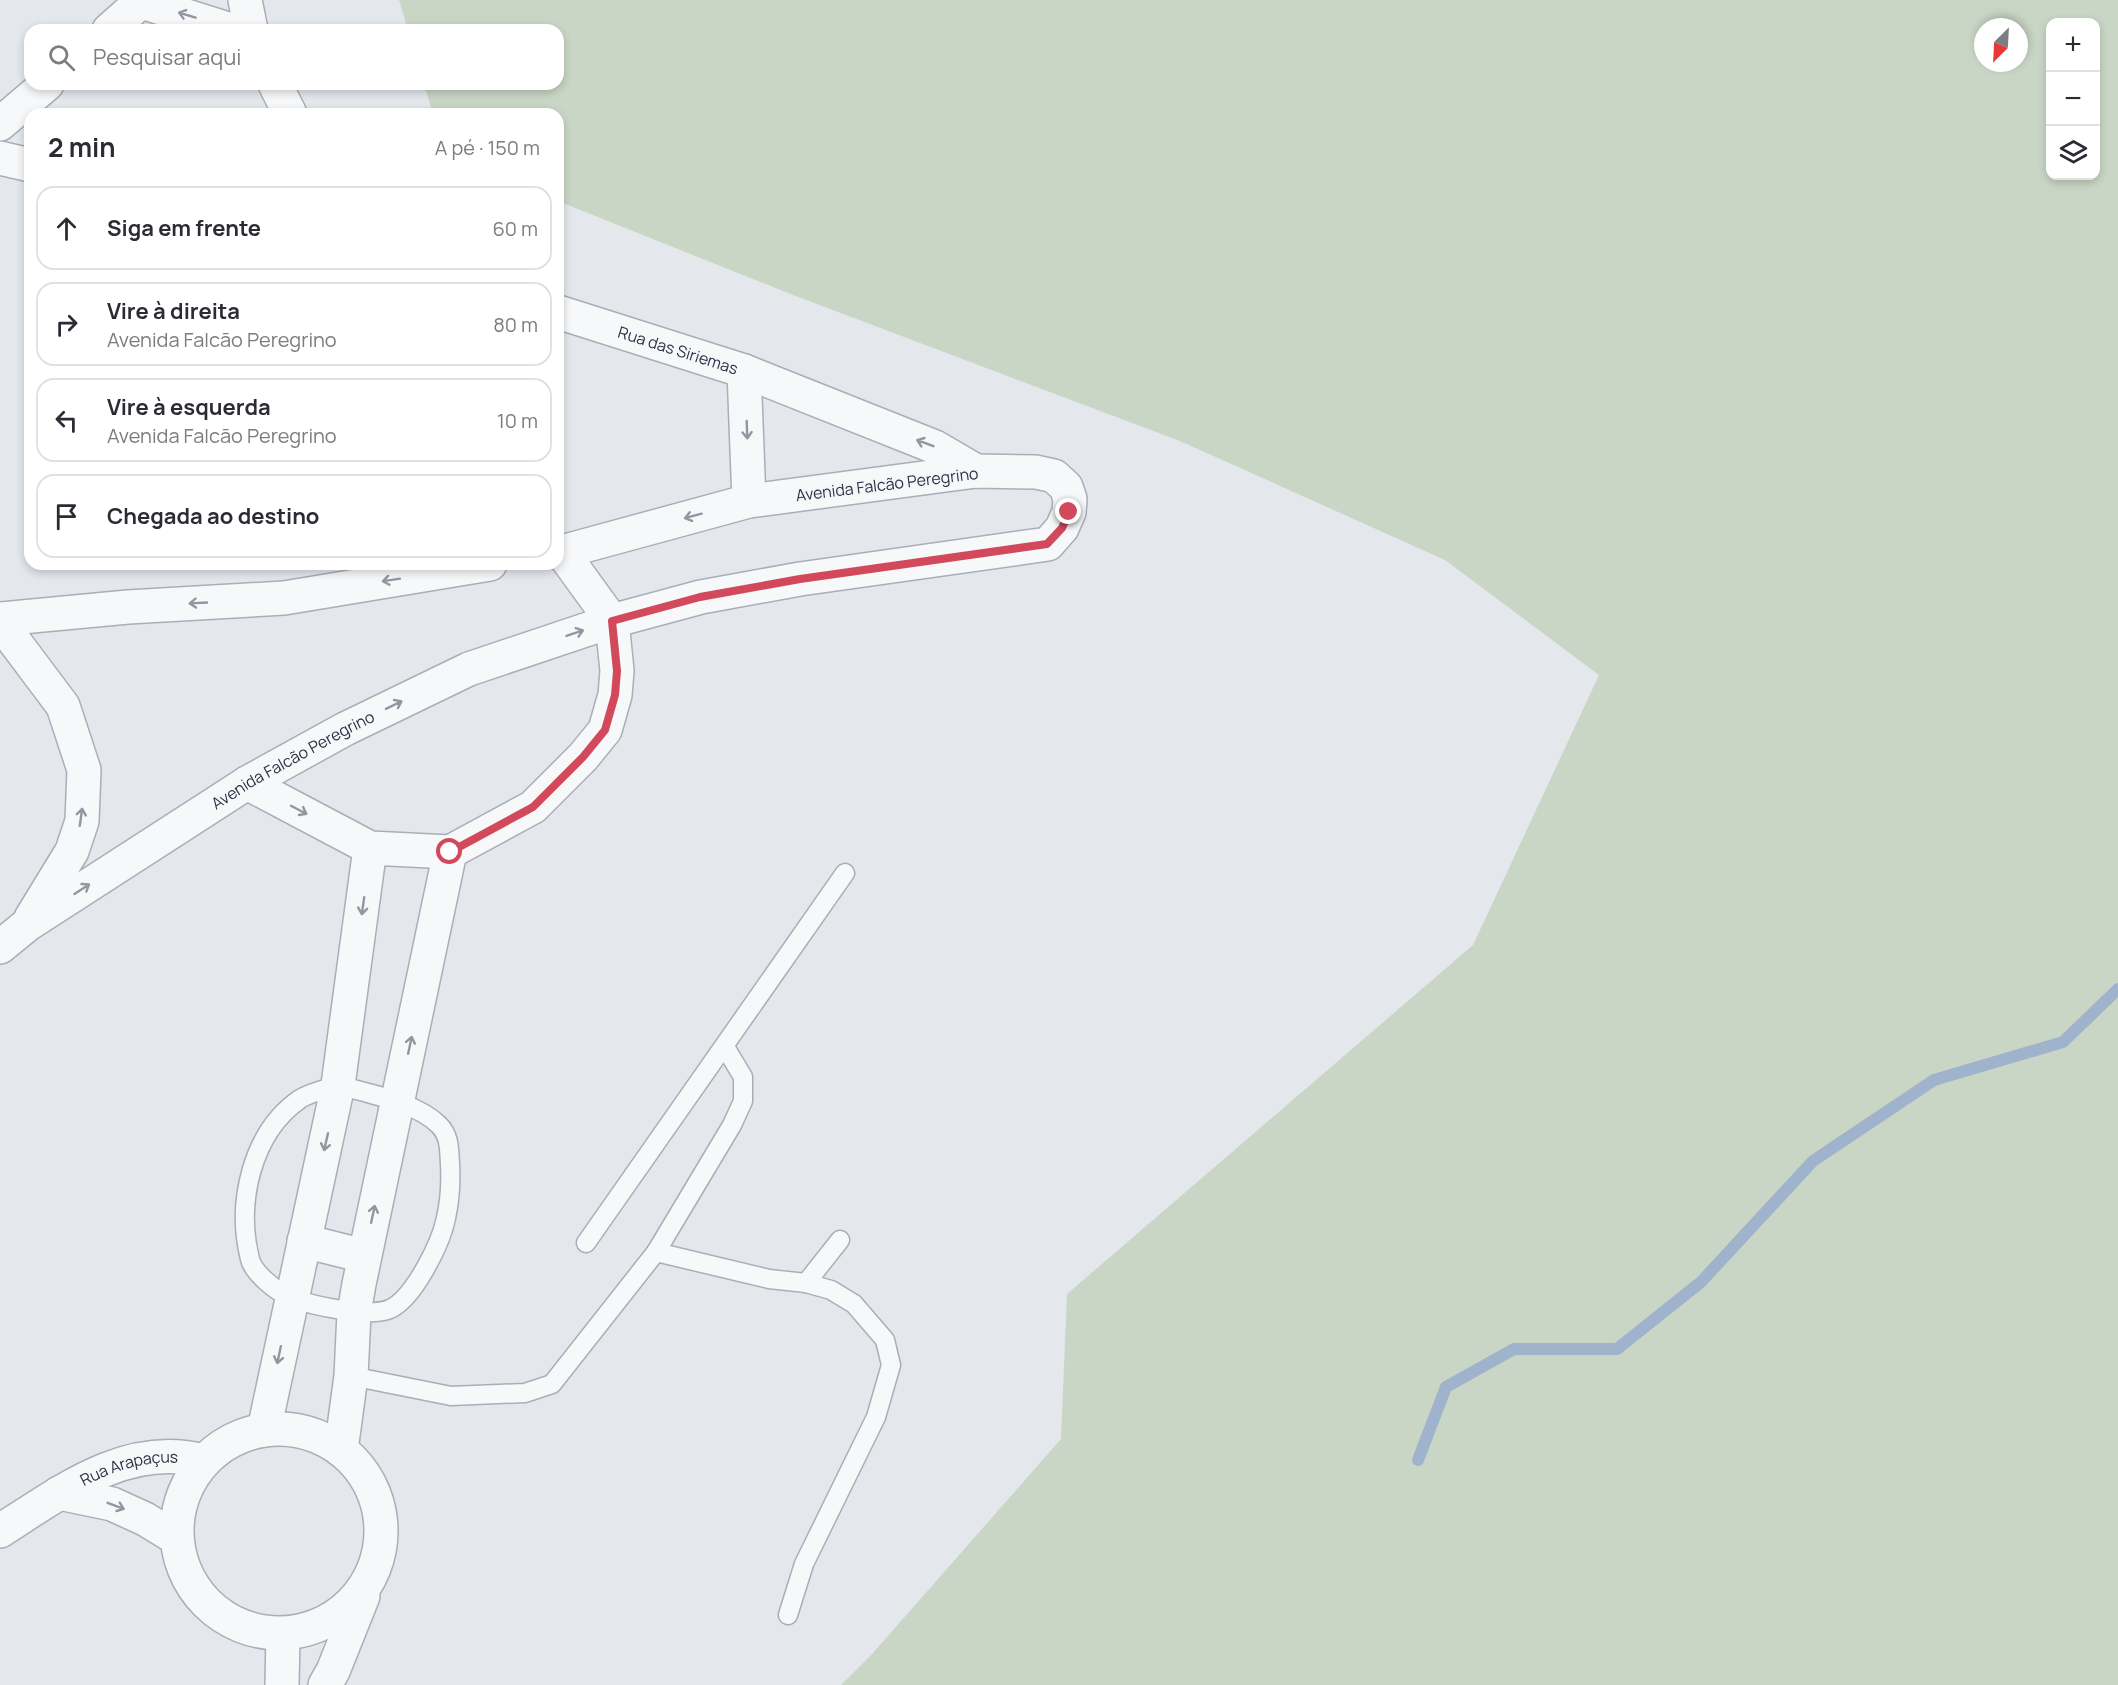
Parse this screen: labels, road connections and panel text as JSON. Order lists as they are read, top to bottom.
{
  "streets": {
    "street": ["Rua das Siriemas", "Avenida Falcão Peregrino", "Rua Arapaçus"]
  },
  "crossings": [
    ["Rua das Siriemas", "Avenida Falcão Peregrino"]
  ],
  "one_way": ["Rua das Siriemas", "Rua Arapaçus"],
  "north": "bottom left",
  "page": {
    "map_buttons": ["+", "−"],
    "search": "Pesquisar aqui",
    "heading": ["2 min", "A pé · 150 m"],
    "list": [
      ["Siga em frente", "60 m"],
      ["Vire à direita", "Avenida Falcão Peregrino", "80 m"],
      ["Vire à esquerda", "Avenida Falcão Peregrino", "10 m"],
      "Chegada ao destino"
    ]
  }
}
